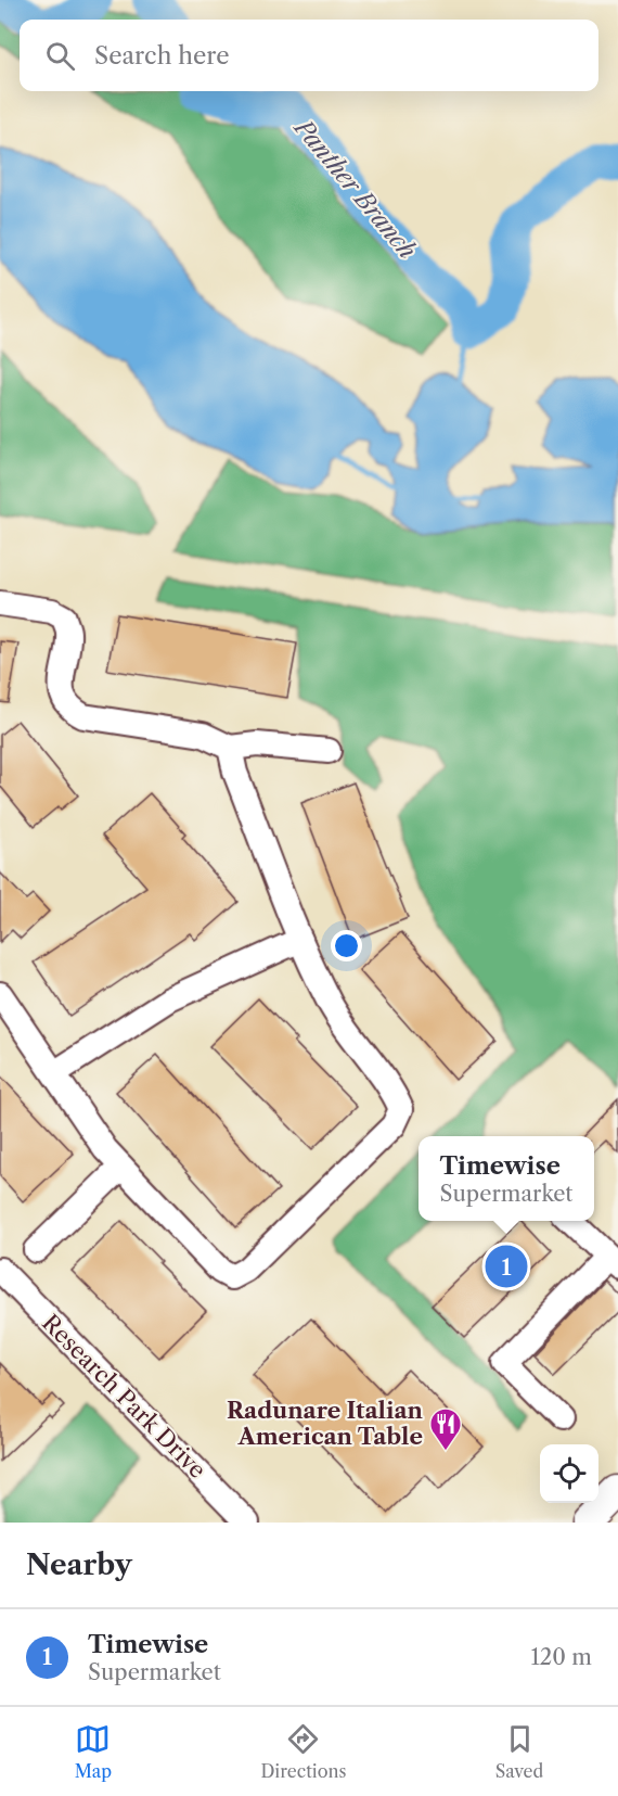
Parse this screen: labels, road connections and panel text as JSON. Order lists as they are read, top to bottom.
{
  "streets": {
    "street": ["Research Park Drive"]
  },
  "water": ["Panther Branch"],
  "places": {
    "restaurant": ["Radunare Italian American Table"]
  },
  "page": {
    "search": "Search here",
    "popup": ["Timewise", "Supermarket"],
    "pins": "1",
    "heading": "Nearby",
    "list": [
      {
        "mark": "1",
        "name": "Timewise",
        "note": "Supermarket",
        "value": "120 m"
      }
    ],
    "nav": ["Map", "Directions", "Saved"]
  }
}
